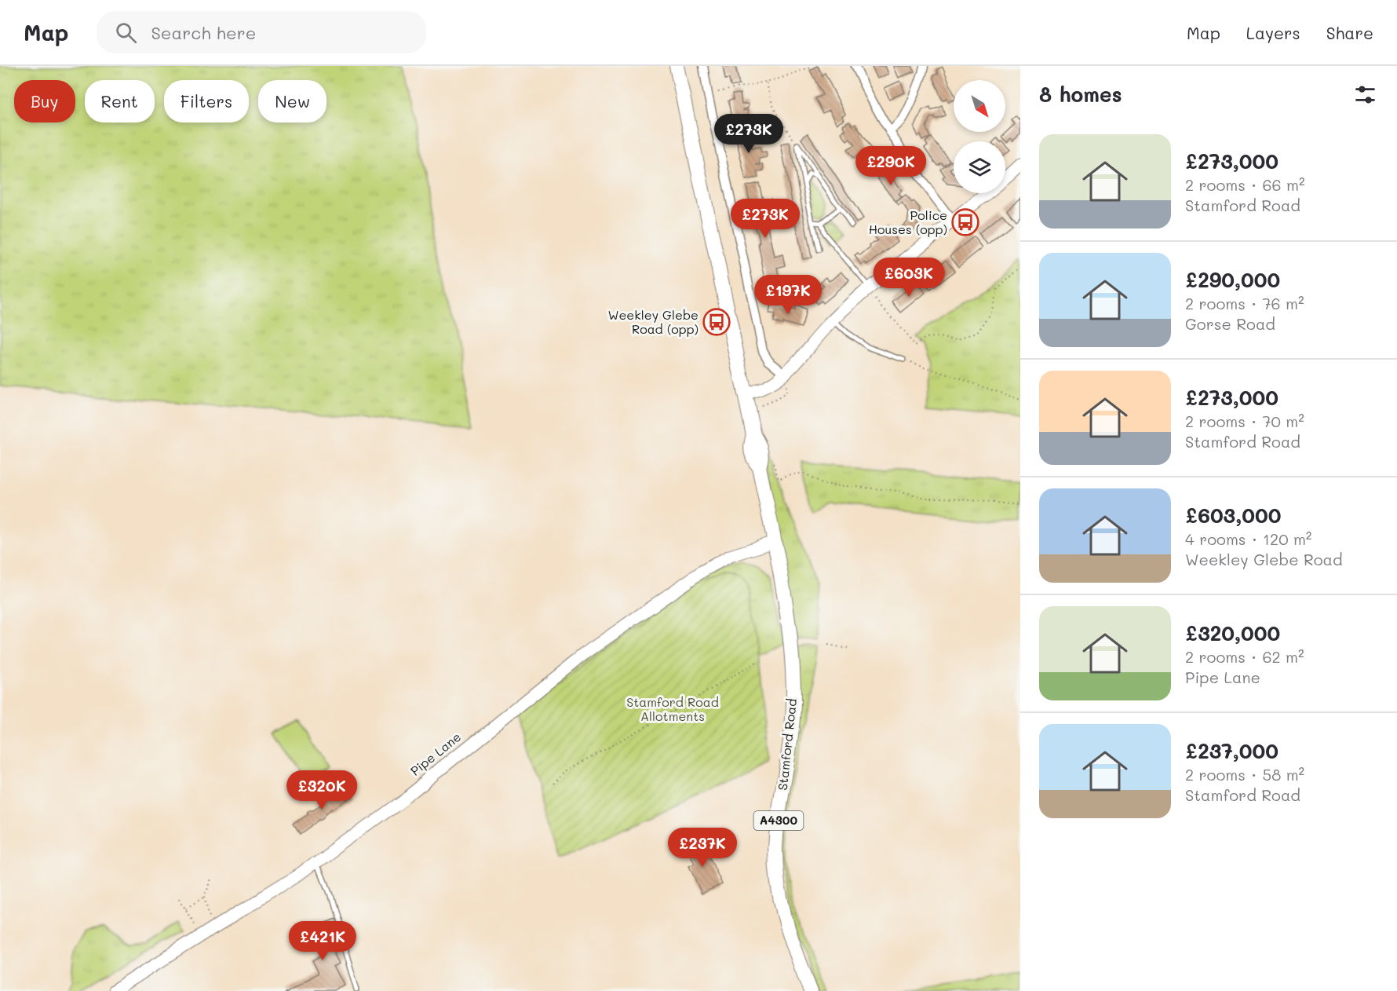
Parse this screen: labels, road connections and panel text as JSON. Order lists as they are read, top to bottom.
{
  "streets": {
    "main road": ["Stamford Road", "A4300"],
    "street": ["Pipe Lane"]
  },
  "crossings": [
    ["Stamford Road", "Pipe Lane"]
  ],
  "parks": ["Stamford Road Allotments"],
  "places": {
    "bus stop": ["Police Houses (opp)", "Weekley Glebe Road (opp)"]
  },
  "north": "bottom right",
  "page": {
    "header": "Map",
    "search": "Search here",
    "nav": ["Map", "Layers", "Share"],
    "heading": "8 homes",
    "chip": [
      "Buy",
      "Rent",
      "Filters",
      "New"
    ],
    "price": [
      "£273K",
      "£290K",
      "£273K",
      "£603K",
      "£197K",
      "£320K",
      "£237K",
      "£421K"
    ],
    "list": [
      {
        "name": "£273,000",
        "note": "2 rooms · 66 m² · Stamford Road"
      },
      {
        "name": "£290,000",
        "note": "2 rooms · 76 m² · Gorse Road"
      },
      {
        "name": "£273,000",
        "note": "2 rooms · 70 m² · Stamford Road"
      },
      {
        "name": "£603,000",
        "note": "4 rooms · 120 m² · Weekley Glebe Road"
      },
      {
        "name": "£320,000",
        "note": "2 rooms · 62 m² · Pipe Lane"
      },
      {
        "name": "£237,000",
        "note": "2 rooms · 58 m² · Stamford Road"
      }
    ]
  }
}
